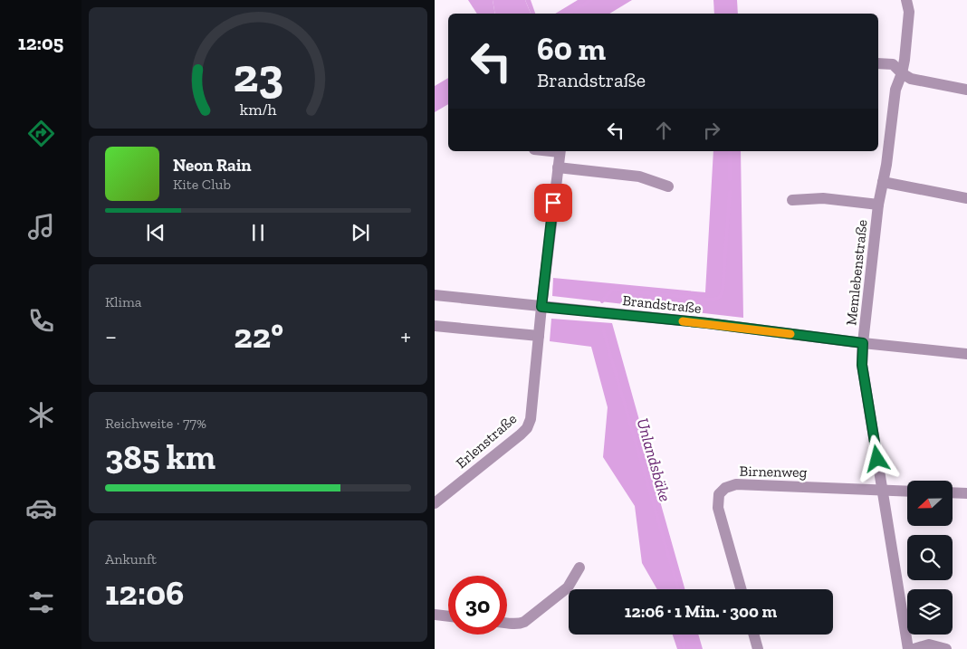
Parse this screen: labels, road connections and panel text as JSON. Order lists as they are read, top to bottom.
{
  "streets": {
    "street": [
      "Memlebenstraße",
      "Brandstraße",
      "Erlenstraße",
      "Birnenweg"
    ]
  },
  "crossings": [
    ["Memlebenstraße", "Brandstraße"],
    ["Memlebenstraße", "Birnenweg"],
    ["Brandstraße", "Erlenstraße"]
  ],
  "water": ["Unlandsbäke"],
  "north": "left",
  "page": {
    "tabs": "12:05",
    "turn": ["60 m", "Brandstraße"],
    "song": ["Neon Rain", "Kite Club"],
    "tile": [
      "Klima",
      ["Reichweite · 77%", "385 km"],
      ["Ankunft", "12:06"]
    ],
    "heat": ["−", "22°", "+"],
    "limit": "30",
    "trip": "12:06 · 1 Min. · 300 m",
    "gauge": ["23", "km/h"]
  }
}
